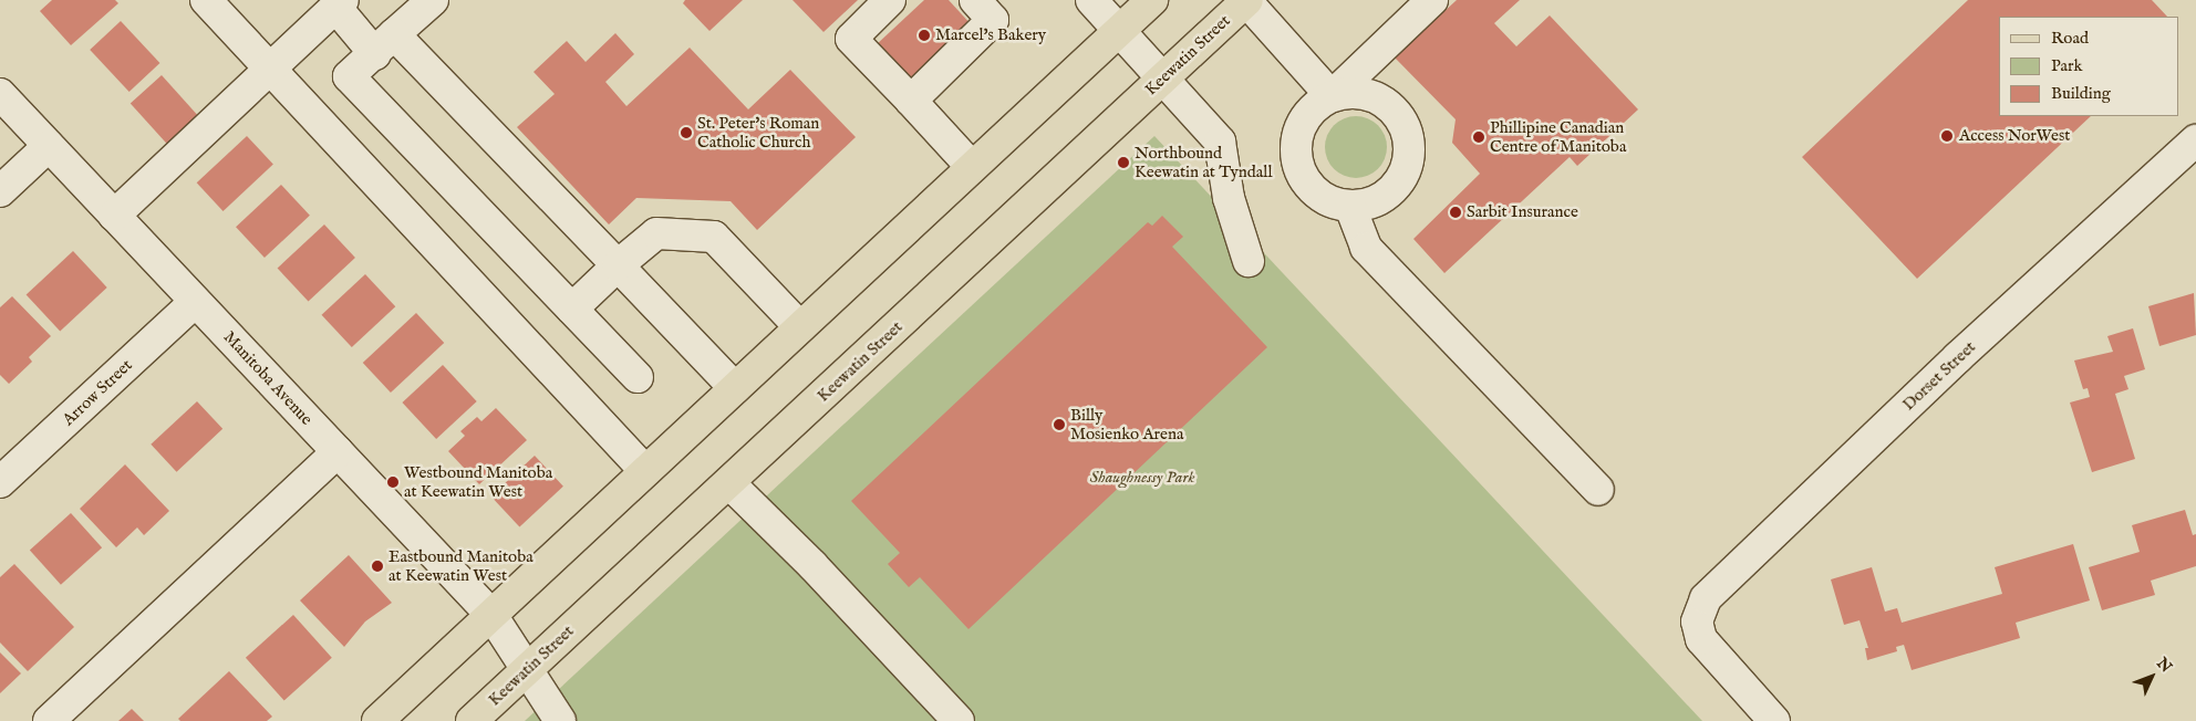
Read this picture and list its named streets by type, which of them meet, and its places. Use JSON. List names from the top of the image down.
{
  "streets": {
    "main road": ["Keewatin Street"],
    "street": ["Dorset Street", "Manitoba Avenue", "Arrow Street"]
  },
  "crossings": [
    ["Keewatin Street", "Manitoba Avenue"],
    ["Manitoba Avenue", "Arrow Street"]
  ],
  "parks": ["Shaughnessy Park"],
  "places": [
    "Marcel's Bakery",
    "St. Peter's Roman Catholic Church",
    "Access NorWest",
    "Phillipine Canadian Centre of Manitoba",
    "Northbound Keewatin at Tyndall",
    "Sarbit Insurance",
    "Billy Mosienko Arena",
    "Westbound Manitoba at Keewatin West",
    "Eastbound Manitoba at Keewatin West"
  ],
  "legend": ["Road", "Park", "Building"],
  "north": "top right"
}
